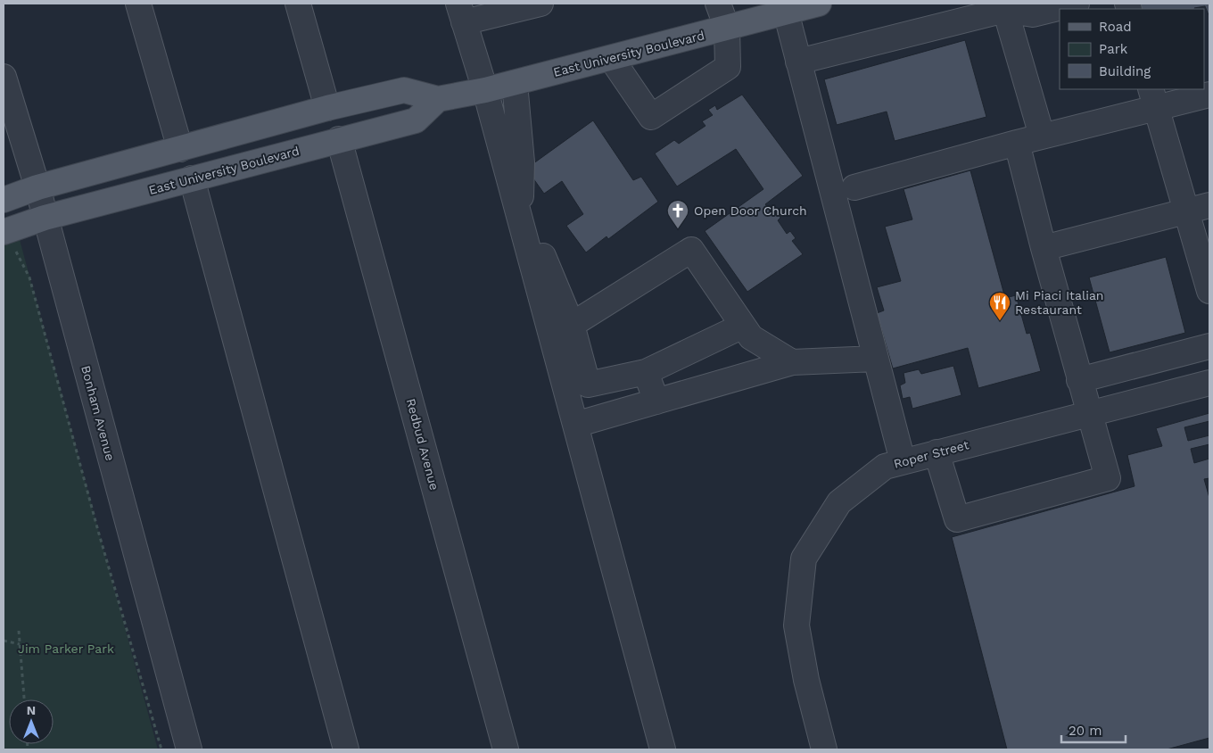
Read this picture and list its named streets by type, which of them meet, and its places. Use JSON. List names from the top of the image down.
{
  "streets": {
    "main road": ["East University Boulevard"],
    "street": ["Bonham Avenue", "Redbud Avenue", "Roper Street"]
  },
  "crossings": [
    ["East University Boulevard", "Bonham Avenue"],
    ["East University Boulevard", "Redbud Avenue"]
  ],
  "parks": ["Jim Parker Park"],
  "places": {
    "church": ["Open Door Church"],
    "restaurant": ["Mi Piaci Italian Restaurant"]
  },
  "legend": ["Road", "Park", "Building"],
  "scale_bar": "20 m",
  "north": "top"
}
